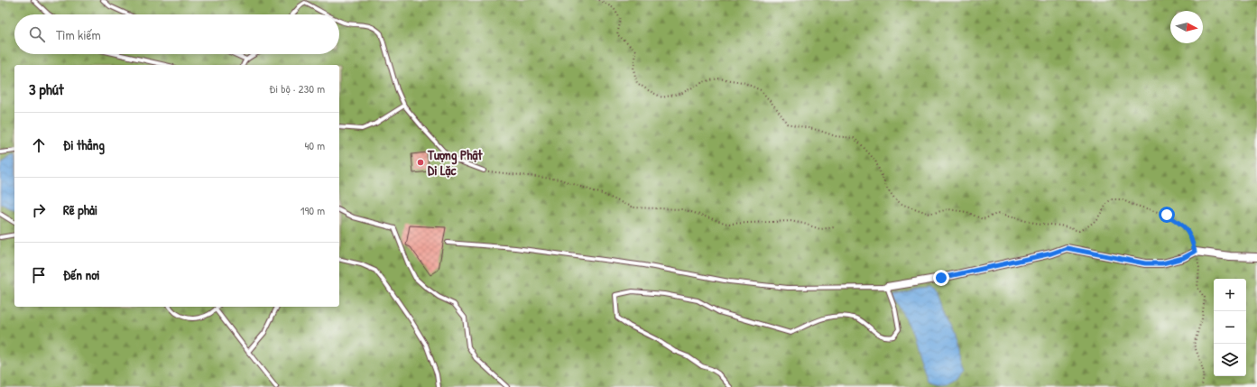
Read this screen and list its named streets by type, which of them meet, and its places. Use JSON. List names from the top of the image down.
{
  "places": ["Tượng Phật Di Lặc"],
  "north": "right",
  "page": {
    "search": "Tìm kiếm",
    "heading": ["3 phút", "Đi bộ · 230 m"],
    "list": [
      ["Đi thẳng", "40 m"],
      ["Rẽ phải", "190 m"],
      "Đến nơi"
    ],
    "map_buttons": ["+", "−"]
  }
}
